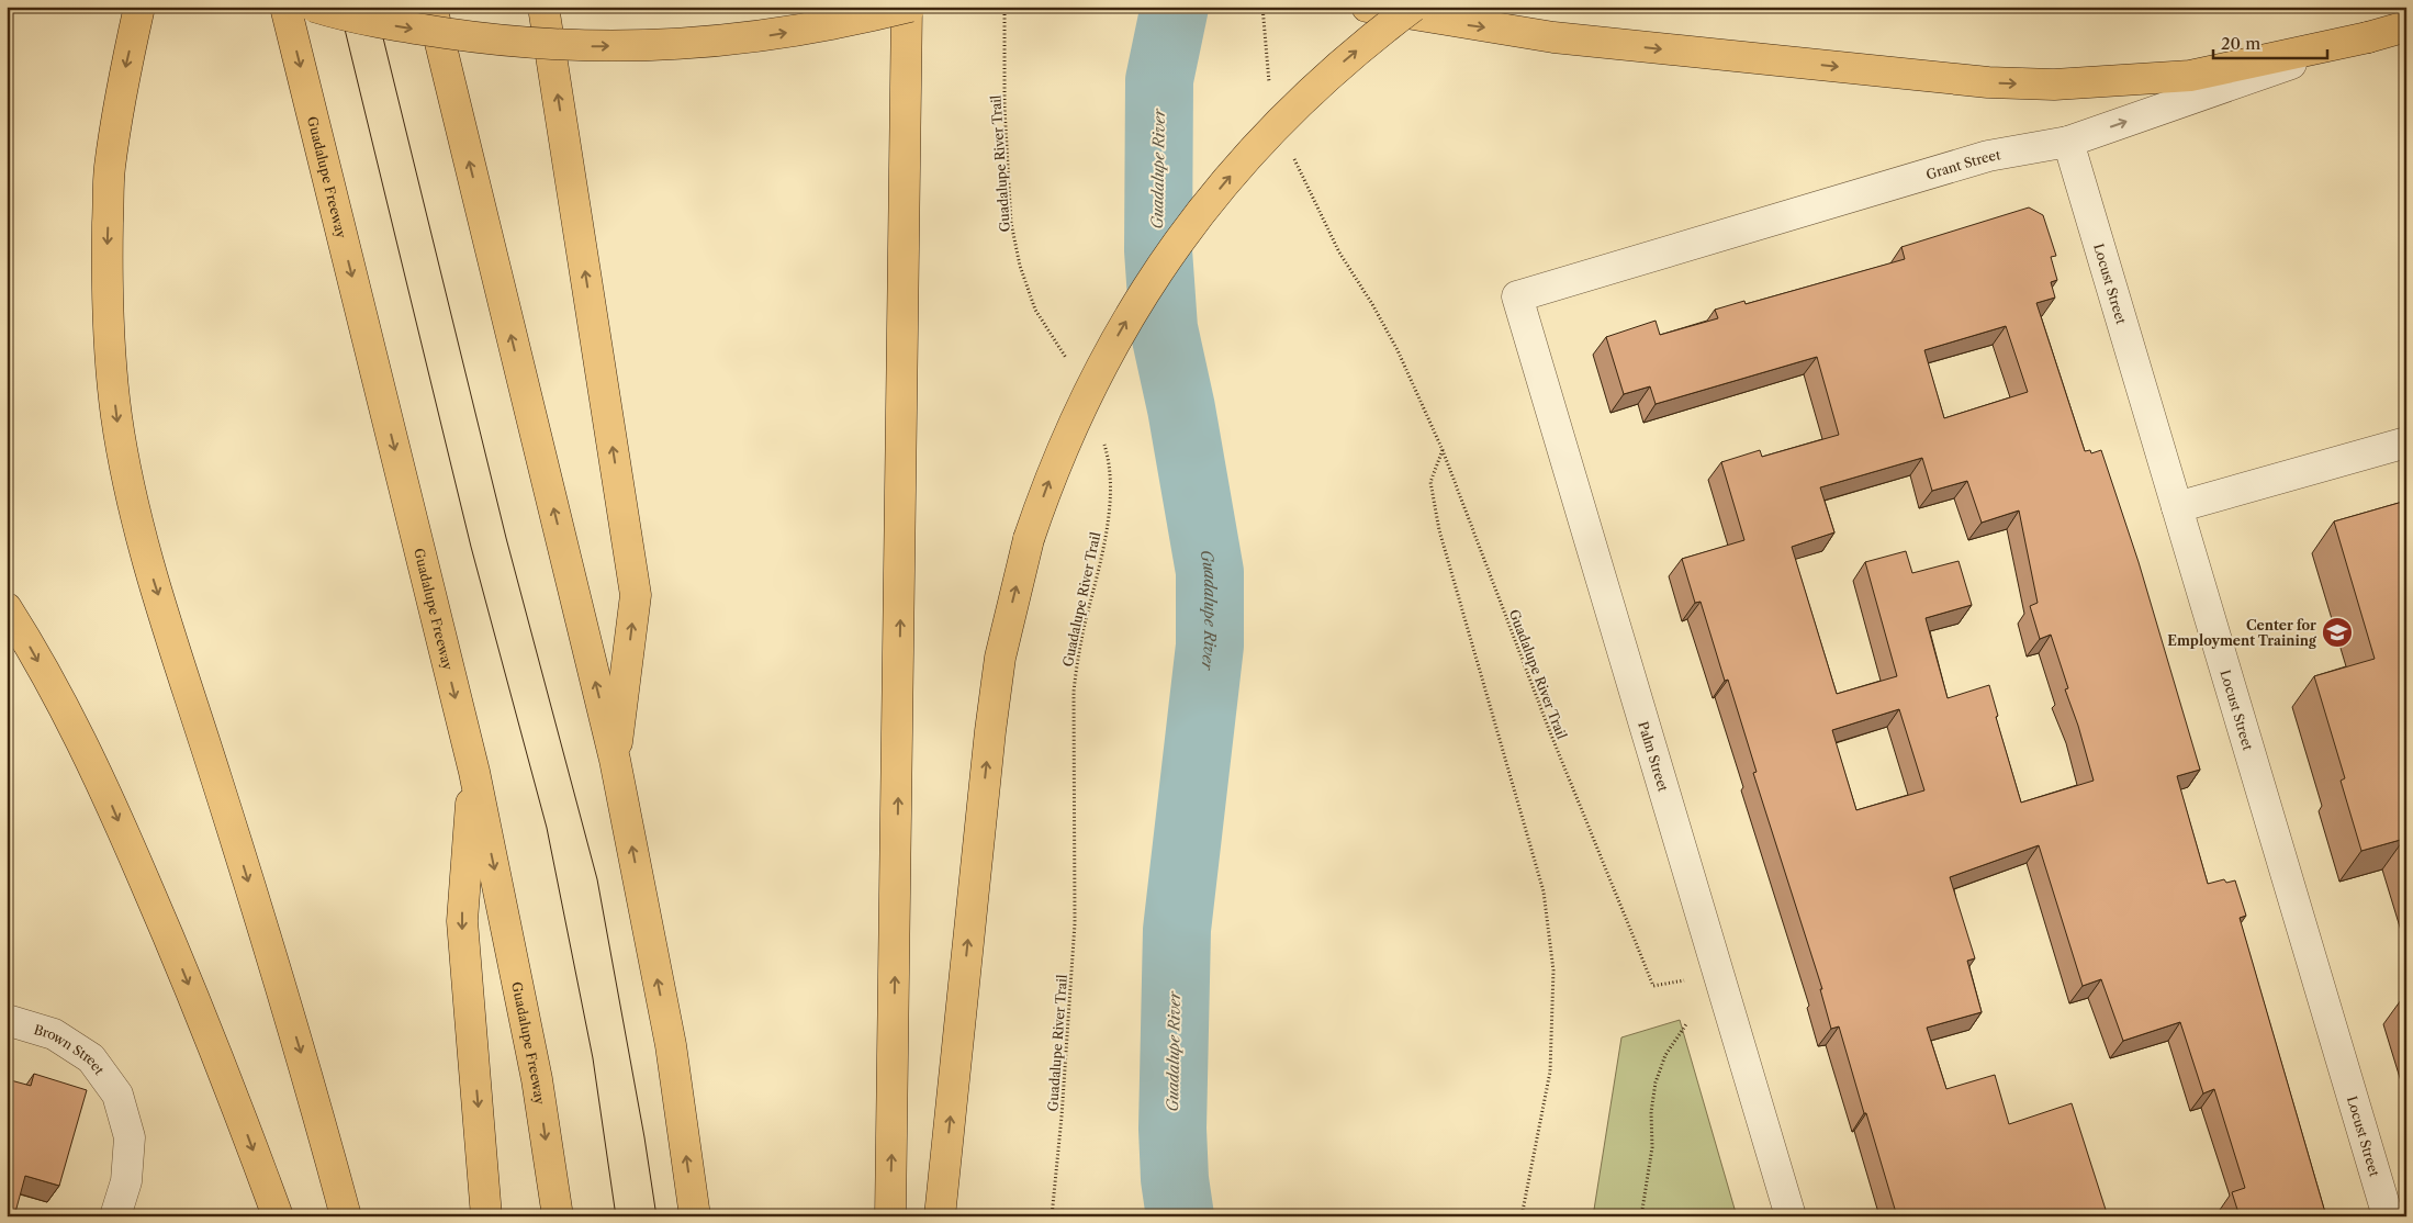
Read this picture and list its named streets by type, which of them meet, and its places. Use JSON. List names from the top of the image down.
{
  "streets": {
    "main road": ["Grant Street", "Guadalupe Freeway"],
    "street": ["Locust Street", "Palm Street", "Brown Street"],
    "path": ["Guadalupe River Trail"]
  },
  "crossings": [
    ["Guadalupe River Trail", "Palm Street"],
    ["Grant Street", "Locust Street"],
    ["Grant Street", "Palm Street"]
  ],
  "water": ["Guadalupe River"],
  "places": {
    "school or university": ["Center for Employment Training"]
  },
  "scale_bar": "20 m"
}
